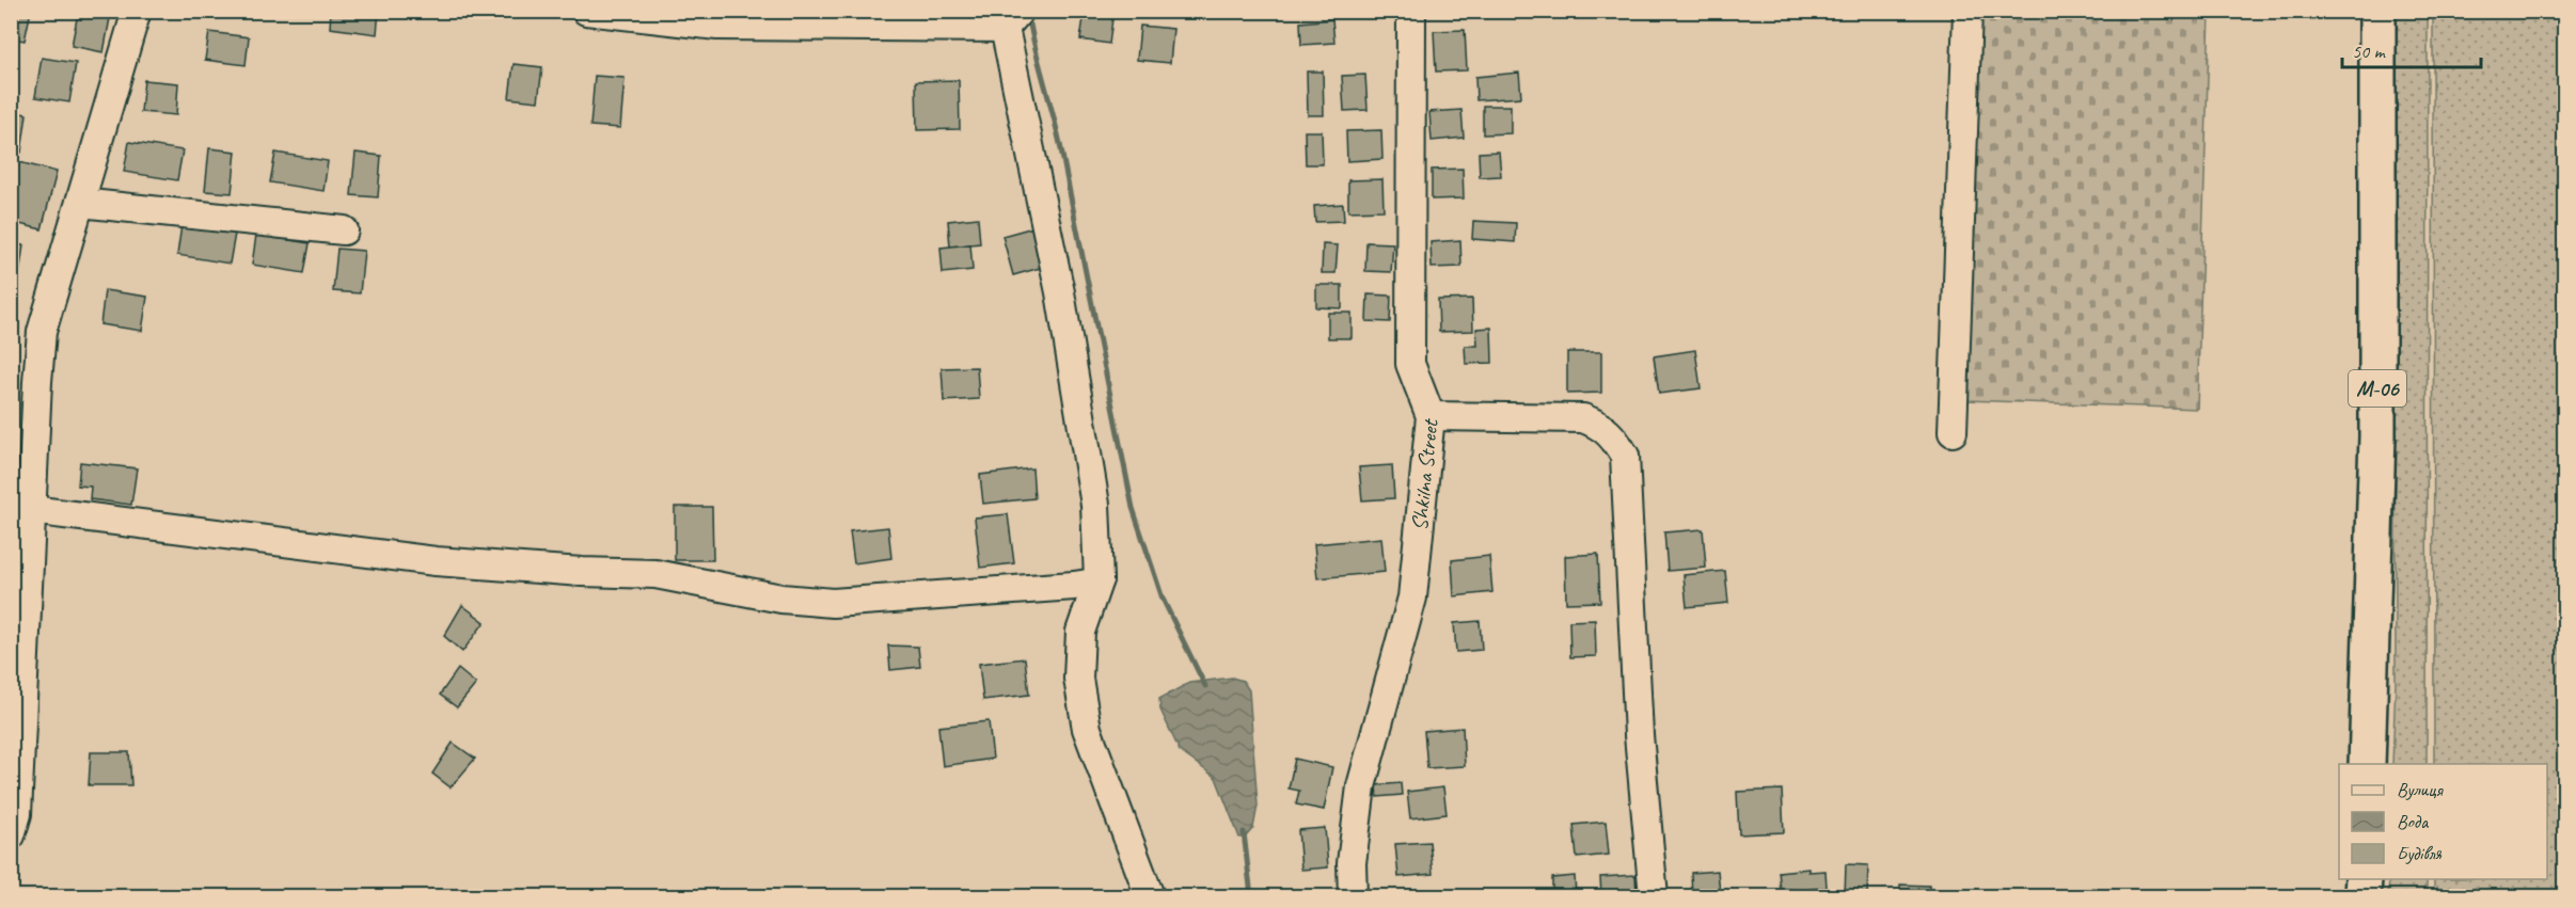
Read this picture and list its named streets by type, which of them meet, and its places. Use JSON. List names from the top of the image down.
{
  "streets": {
    "highway": ["М-06"],
    "street": ["Shkilna Street"]
  },
  "legend": ["Вулиця", "Вода", "Будівля"],
  "scale_bar": "50 m"
}
